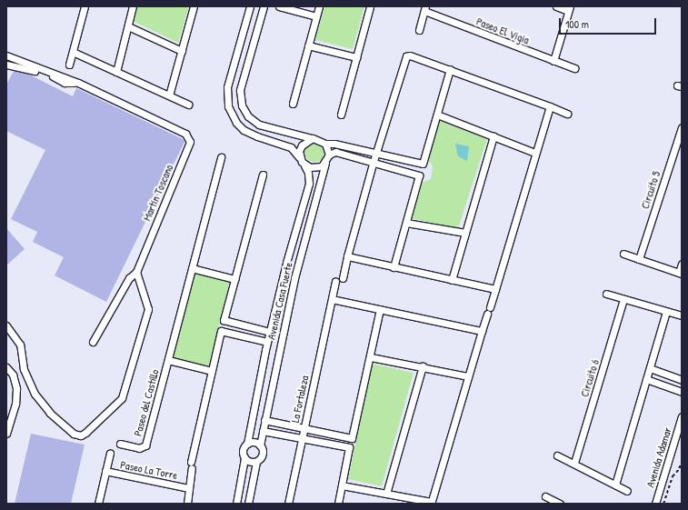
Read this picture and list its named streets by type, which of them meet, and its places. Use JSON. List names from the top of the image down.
{
  "streets": {
    "street": [
      "Paseo El Vigía",
      "Circuito 5",
      "Martín Toscano",
      "Avenida Casa Fuerte",
      "Circuito 6",
      "La Fortaleza",
      "Paseo del Castillo",
      "Avenida Adamar",
      "Paseo La Torre"
    ]
  },
  "crossings": [
    ["Paseo del Castillo", "Paseo La Torre"]
  ],
  "scale_bar": "100 m"
}
